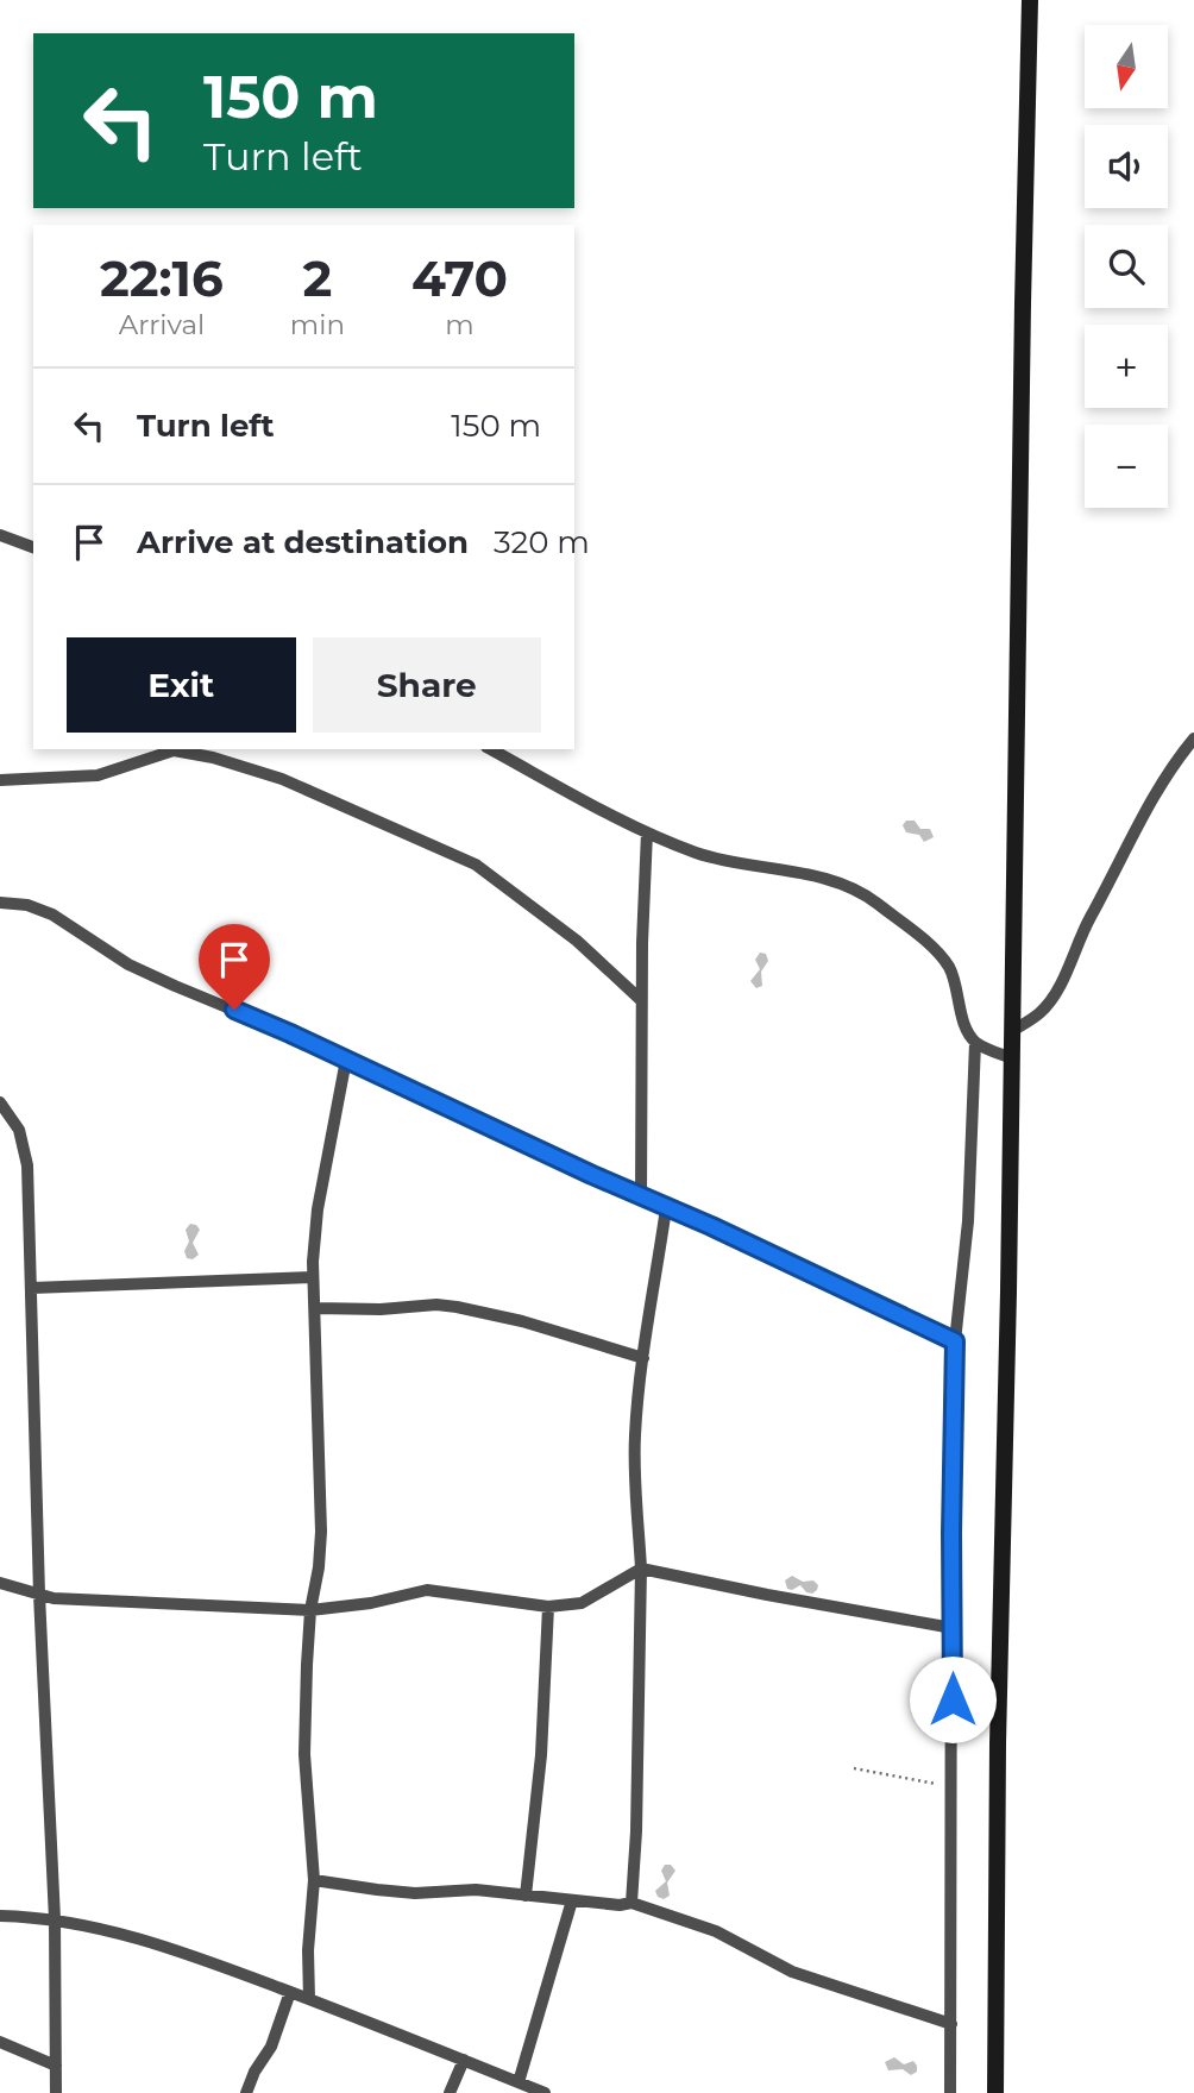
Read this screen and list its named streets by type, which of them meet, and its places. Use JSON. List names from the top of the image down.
{
  "north": "bottom",
  "page": {
    "map_buttons": ["+", "−"],
    "turn": ["150 m", "Turn left"],
    "eta": [
      "22:16",
      "Arrival",
      "2",
      "min",
      "470",
      "m"
    ],
    "list": [
      {
        "name": "Turn left",
        "value": "150 m"
      },
      {
        "name": "Arrive at destination",
        "value": "320 m"
      }
    ],
    "buttons": ["Exit", "Share"]
  }
}
